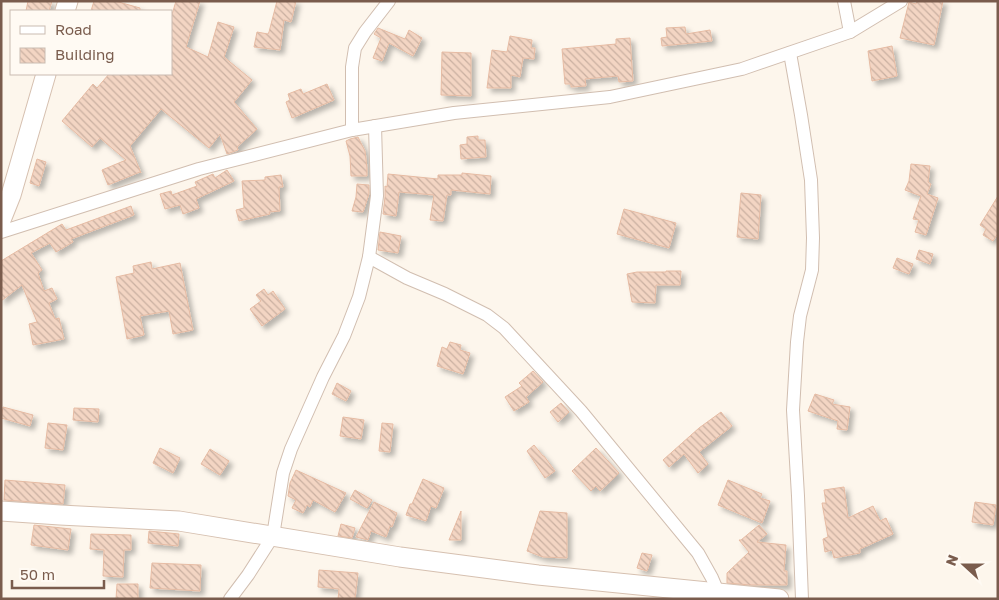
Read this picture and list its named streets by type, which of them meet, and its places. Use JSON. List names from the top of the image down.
{
  "legend": ["Road", "Building"],
  "scale_bar": "50 m",
  "north": "left"
}
